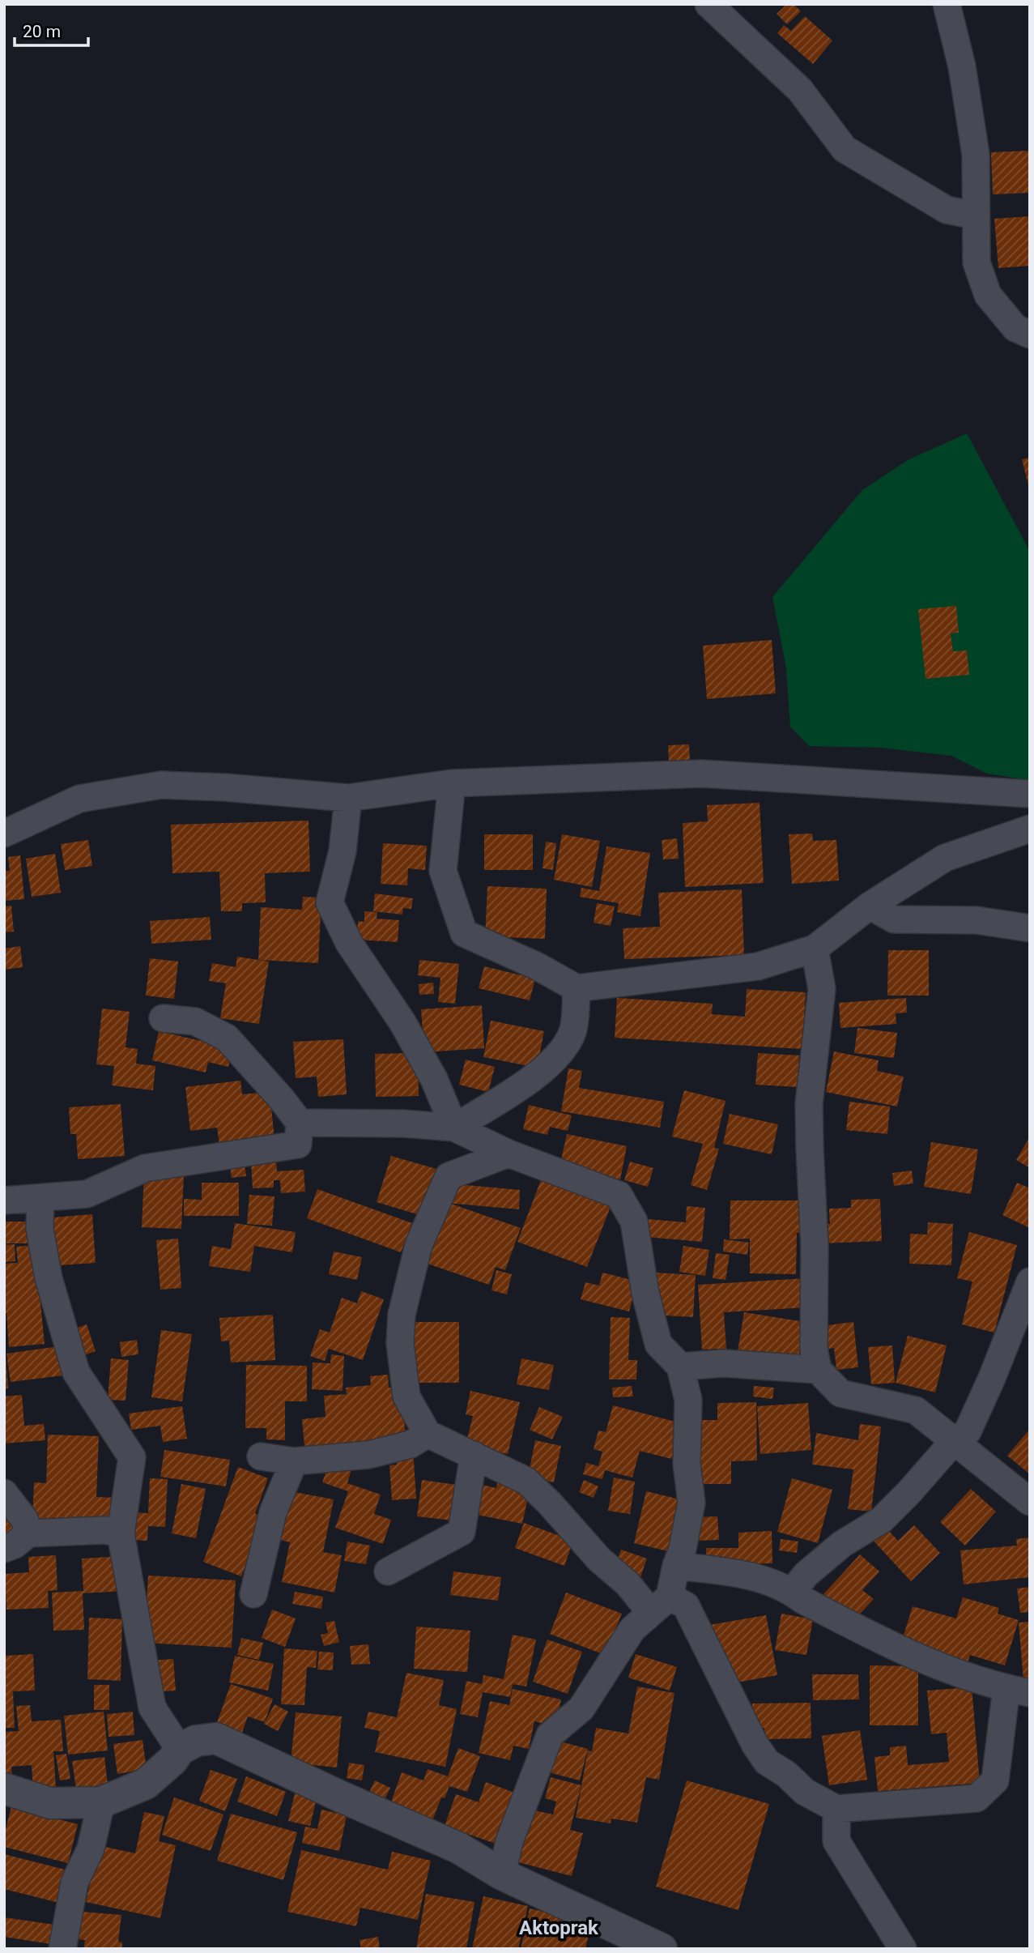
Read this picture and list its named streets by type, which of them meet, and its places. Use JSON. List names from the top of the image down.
{
  "districts": ["Aktoprak"],
  "scale_bar": "20 m"
}
